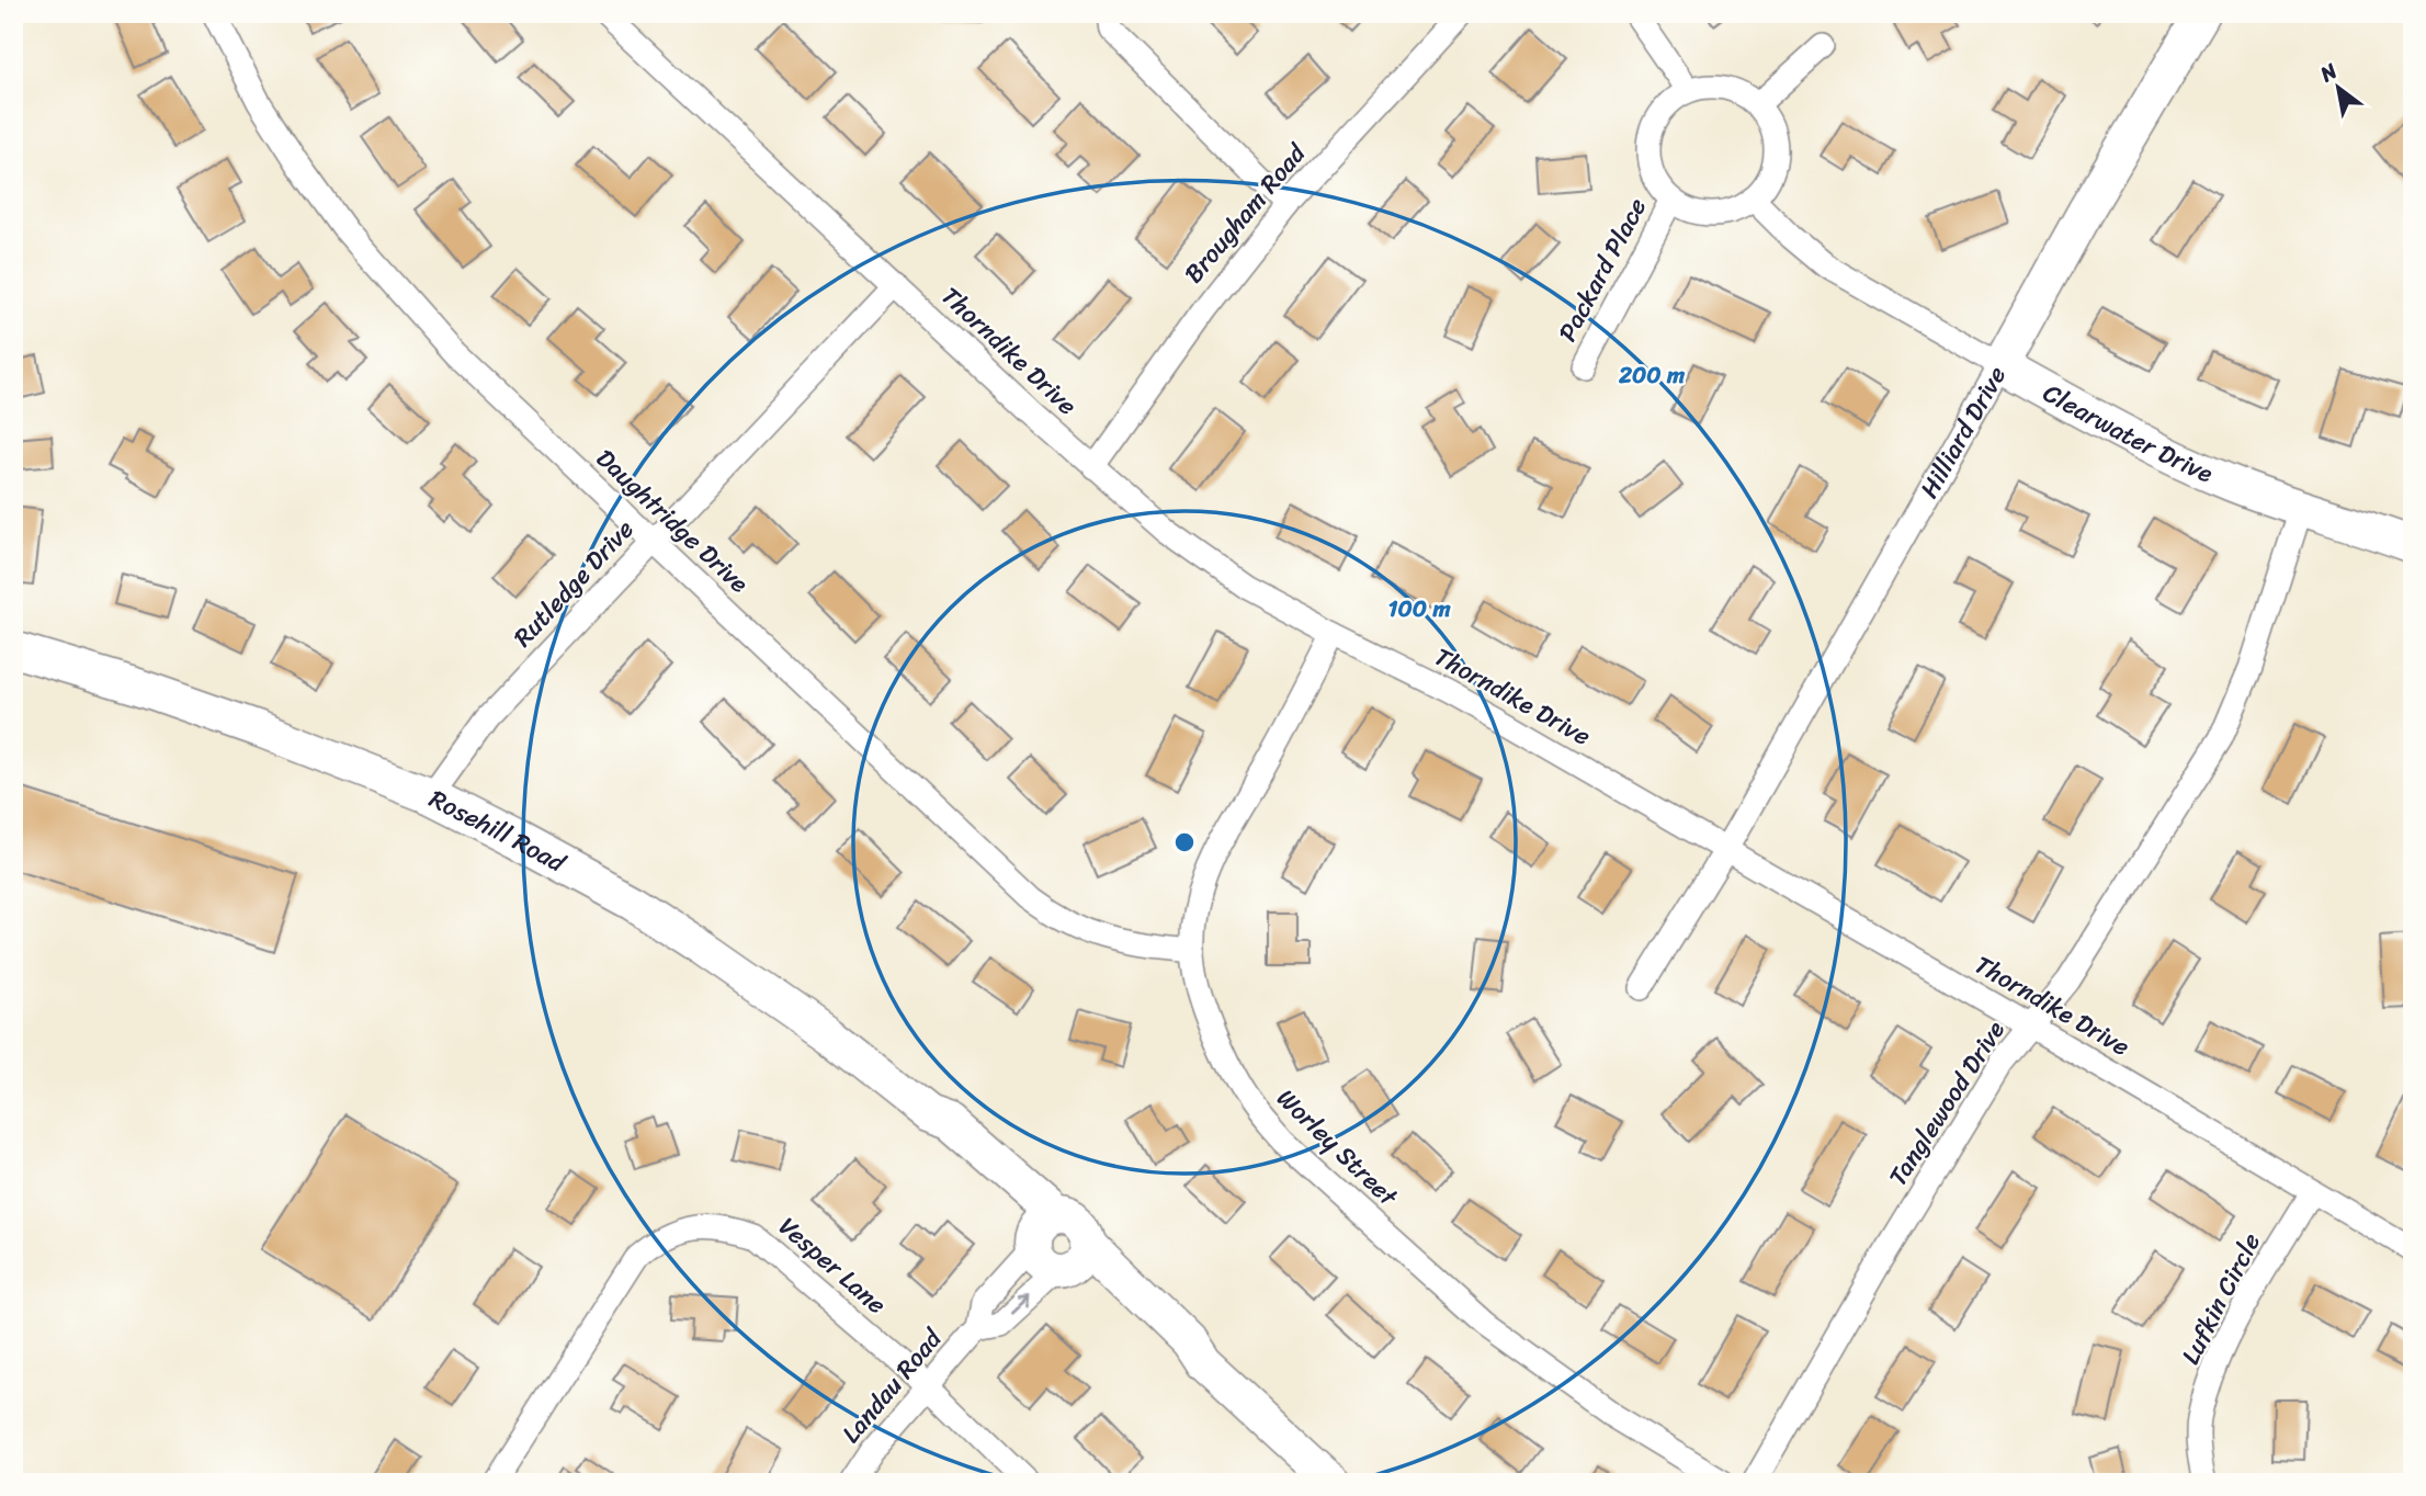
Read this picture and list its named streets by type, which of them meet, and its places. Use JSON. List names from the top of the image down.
{
  "streets": {
    "main road": ["Hilliard Drive", "Clearwater Drive", "Rosehill Road"],
    "street": [
      "Brougham Road",
      "Packard Place",
      "Thorndike Drive",
      "Daughtridge Drive",
      "Rutledge Drive",
      "Tanglewood Drive",
      "Worley Street",
      "Vesper Lane",
      "Lufkin Circle",
      "Landau Road"
    ]
  },
  "crossings": [
    ["Brougham Road", "Thorndike Drive"],
    ["Packard Place", "Clearwater Drive"],
    ["Thorndike Drive", "Hilliard Drive"],
    ["Thorndike Drive", "Rutledge Drive"],
    ["Thorndike Drive", "Tanglewood Drive"],
    ["Thorndike Drive", "Worley Street"],
    ["Thorndike Drive", "Lufkin Circle"],
    ["Hilliard Drive", "Clearwater Drive"],
    ["Clearwater Drive", "Tanglewood Drive"],
    ["Daughtridge Drive", "Rutledge Drive"],
    ["Daughtridge Drive", "Worley Street"],
    ["Rutledge Drive", "Rosehill Road"],
    ["Rosehill Road", "Landau Road"],
    ["Vesper Lane", "Landau Road"]
  ],
  "north": "top left",
  "rings": ["200 m", "100 m"]
}
